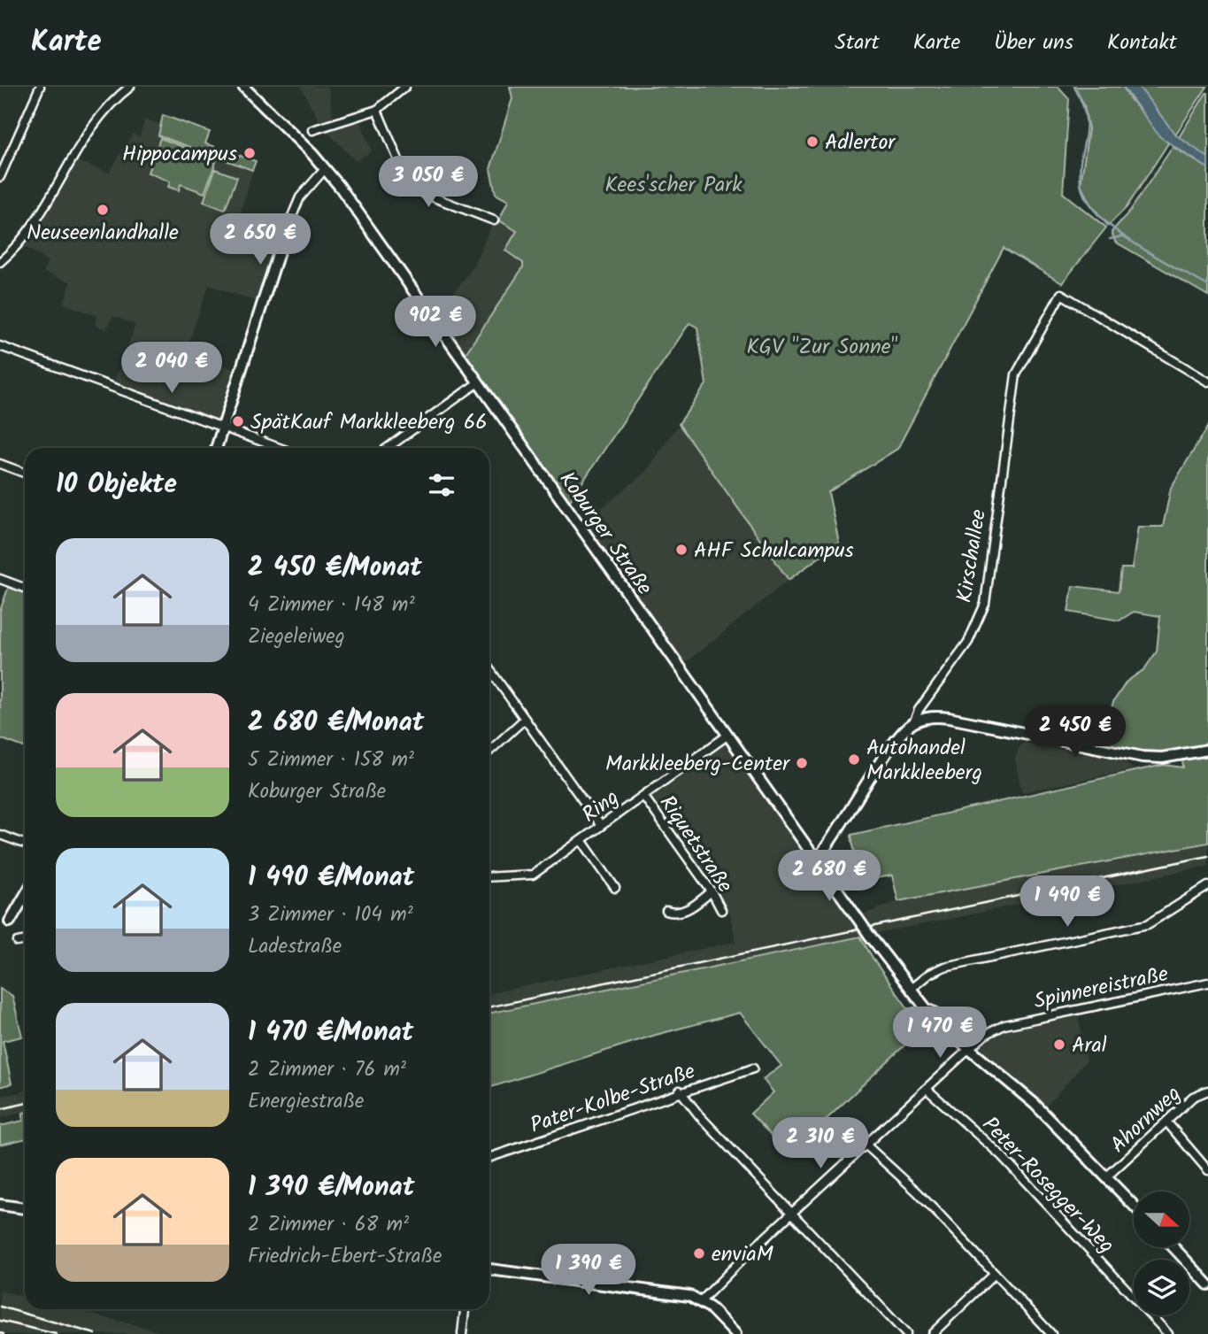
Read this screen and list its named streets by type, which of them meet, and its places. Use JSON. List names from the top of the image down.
{
  "streets": {
    "main road": ["Koburger Straße", "Kirschallee"],
    "street": [
      "Ring",
      "Riquetstraße",
      "Spinnereistraße",
      "Pater-Kolbe-Straße",
      "Ahornweg",
      "Peter-Rosegger-Weg"
    ]
  },
  "crossings": [
    ["Koburger Straße", "Kirschallee"],
    ["Koburger Straße", "Ring"],
    ["Koburger Straße", "Spinnereistraße"],
    ["Koburger Straße", "Ahornweg"],
    ["Ring", "Riquetstraße"],
    ["Spinnereistraße", "Peter-Rosegger-Weg"]
  ],
  "parks": ["Kees'scher Park", "KGV \"Zur Sonne\""],
  "places": [
    "Adlertor",
    "Hippocampus",
    "Neuseenlandhalle",
    "SpätKauf Markkleeberg 66",
    "AHF Schulcampus",
    "Autohandel Markkleeberg",
    "Markkleeberg-Center",
    "Aral",
    "enviaM"
  ],
  "north": "right",
  "page": {
    "header": "Karte",
    "nav": [
      "Start",
      "Karte",
      "Über uns",
      "Kontakt"
    ],
    "price": [
      "3 050 €",
      "2 650 €",
      "902 €",
      "2 040 €",
      "2 450 €",
      "2 680 €",
      "1 490 €",
      "1 470 €",
      "2 310 €",
      "1 390 €"
    ],
    "heading": "10 Objekte",
    "list": [
      {
        "name": "2 450 €/Monat",
        "note": "4 Zimmer · 148 m² · Ziegeleiweg"
      },
      {
        "name": "2 680 €/Monat",
        "note": "5 Zimmer · 158 m² · Koburger Straße"
      },
      {
        "name": "1 490 €/Monat",
        "note": "3 Zimmer · 104 m² · Ladestraße"
      },
      {
        "name": "1 470 €/Monat",
        "note": "2 Zimmer · 76 m² · Energiestraße"
      },
      {
        "name": "1 390 €/Monat",
        "note": "2 Zimmer · 68 m² · Friedrich-Ebert-Straße"
      }
    ]
  }
}
